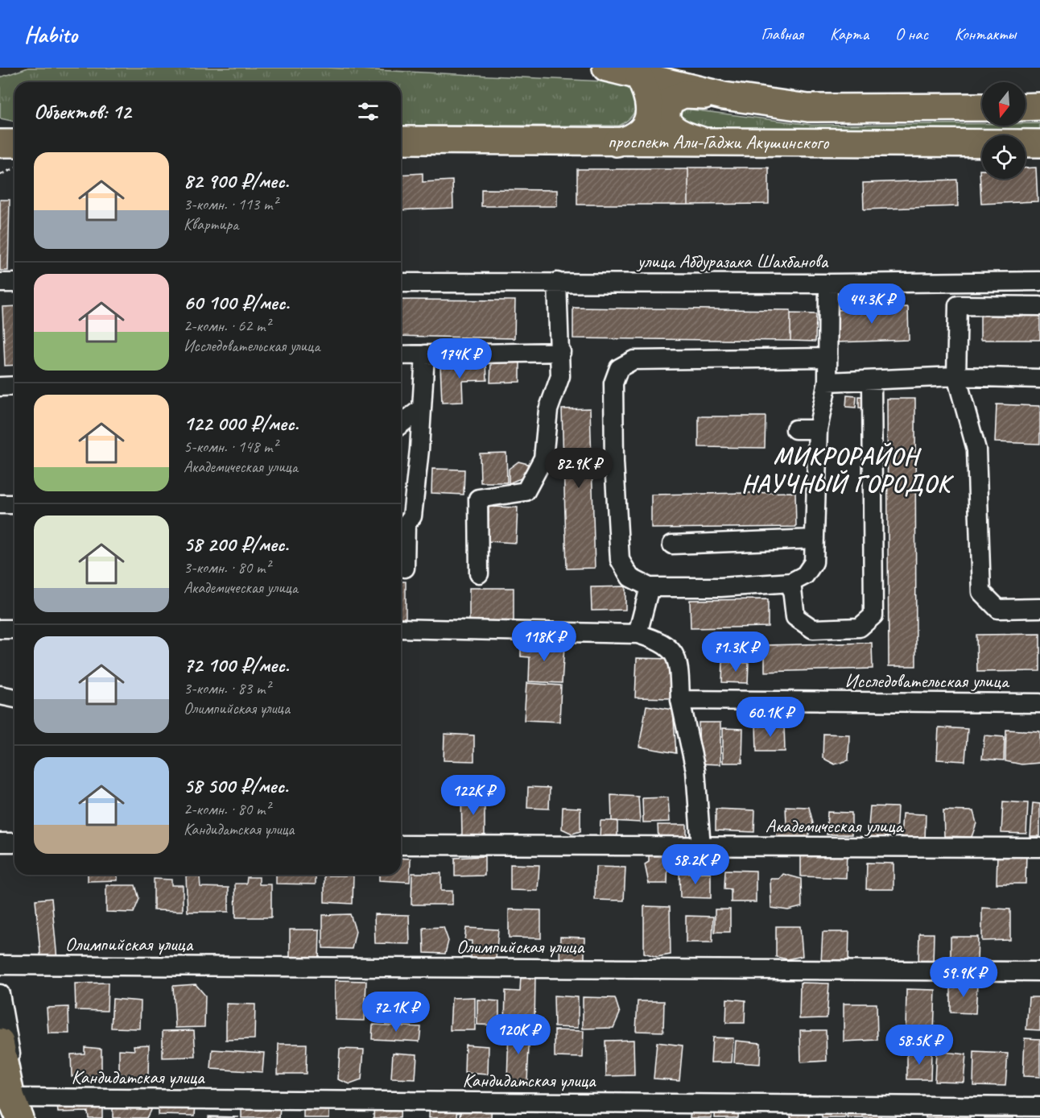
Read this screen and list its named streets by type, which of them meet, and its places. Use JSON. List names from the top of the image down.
{
  "streets": {
    "highway": ["проспект Али-Гаджи Акушинского"],
    "street": [
      "улица Абдуразака Шахбанова",
      "Исследовательская улица",
      "Академическая улица",
      "Олимпийская улица",
      "Кандидатская улица"
    ]
  },
  "districts": ["МИКРОРАЙОН НАУЧНЫЙ ГОРОДОК"],
  "north": "bottom",
  "page": {
    "header": "Habito",
    "nav": [
      "Главная",
      "Карта",
      "О нас",
      "Контакты"
    ],
    "heading": "Объектов: 12",
    "list": [
      {
        "name": "82 900 ₽/мес.",
        "note": "3-комн. · 113 m² · Квартира"
      },
      {
        "name": "60 100 ₽/мес.",
        "note": "2-комн. · 62 m² · Исследовательская улица"
      },
      {
        "name": "122 000 ₽/мес.",
        "note": "5-комн. · 148 m² · Академическая улица"
      },
      {
        "name": "58 200 ₽/мес.",
        "note": "3-комн. · 80 m² · Академическая улица"
      },
      {
        "name": "72 100 ₽/мес.",
        "note": "3-комн. · 83 m² · Олимпийская улица"
      },
      {
        "name": "58 500 ₽/мес.",
        "note": "2-комн. · 80 m² · Кандидатская улица"
      }
    ],
    "price": [
      "44.3K ₽",
      "174K ₽",
      "82.9K ₽",
      "118K ₽",
      "71.3K ₽",
      "60.1K ₽",
      "122K ₽",
      "58.2K ₽",
      "59.9K ₽",
      "72.1K ₽",
      "120K ₽",
      "58.5K ₽"
    ]
  }
}
